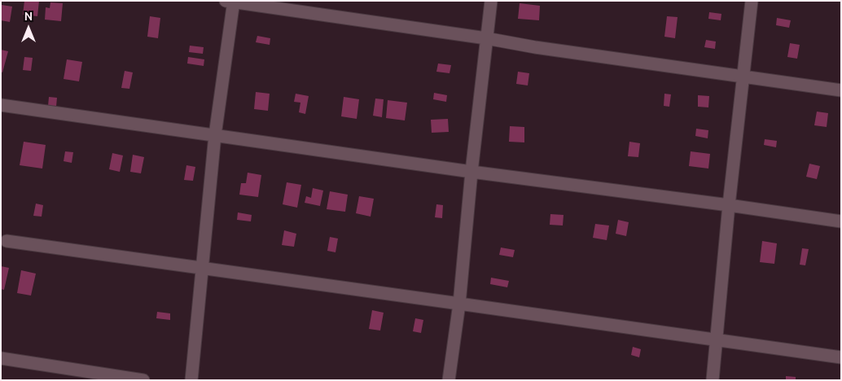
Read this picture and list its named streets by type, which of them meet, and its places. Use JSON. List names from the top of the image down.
{
  "north": "top"
}
